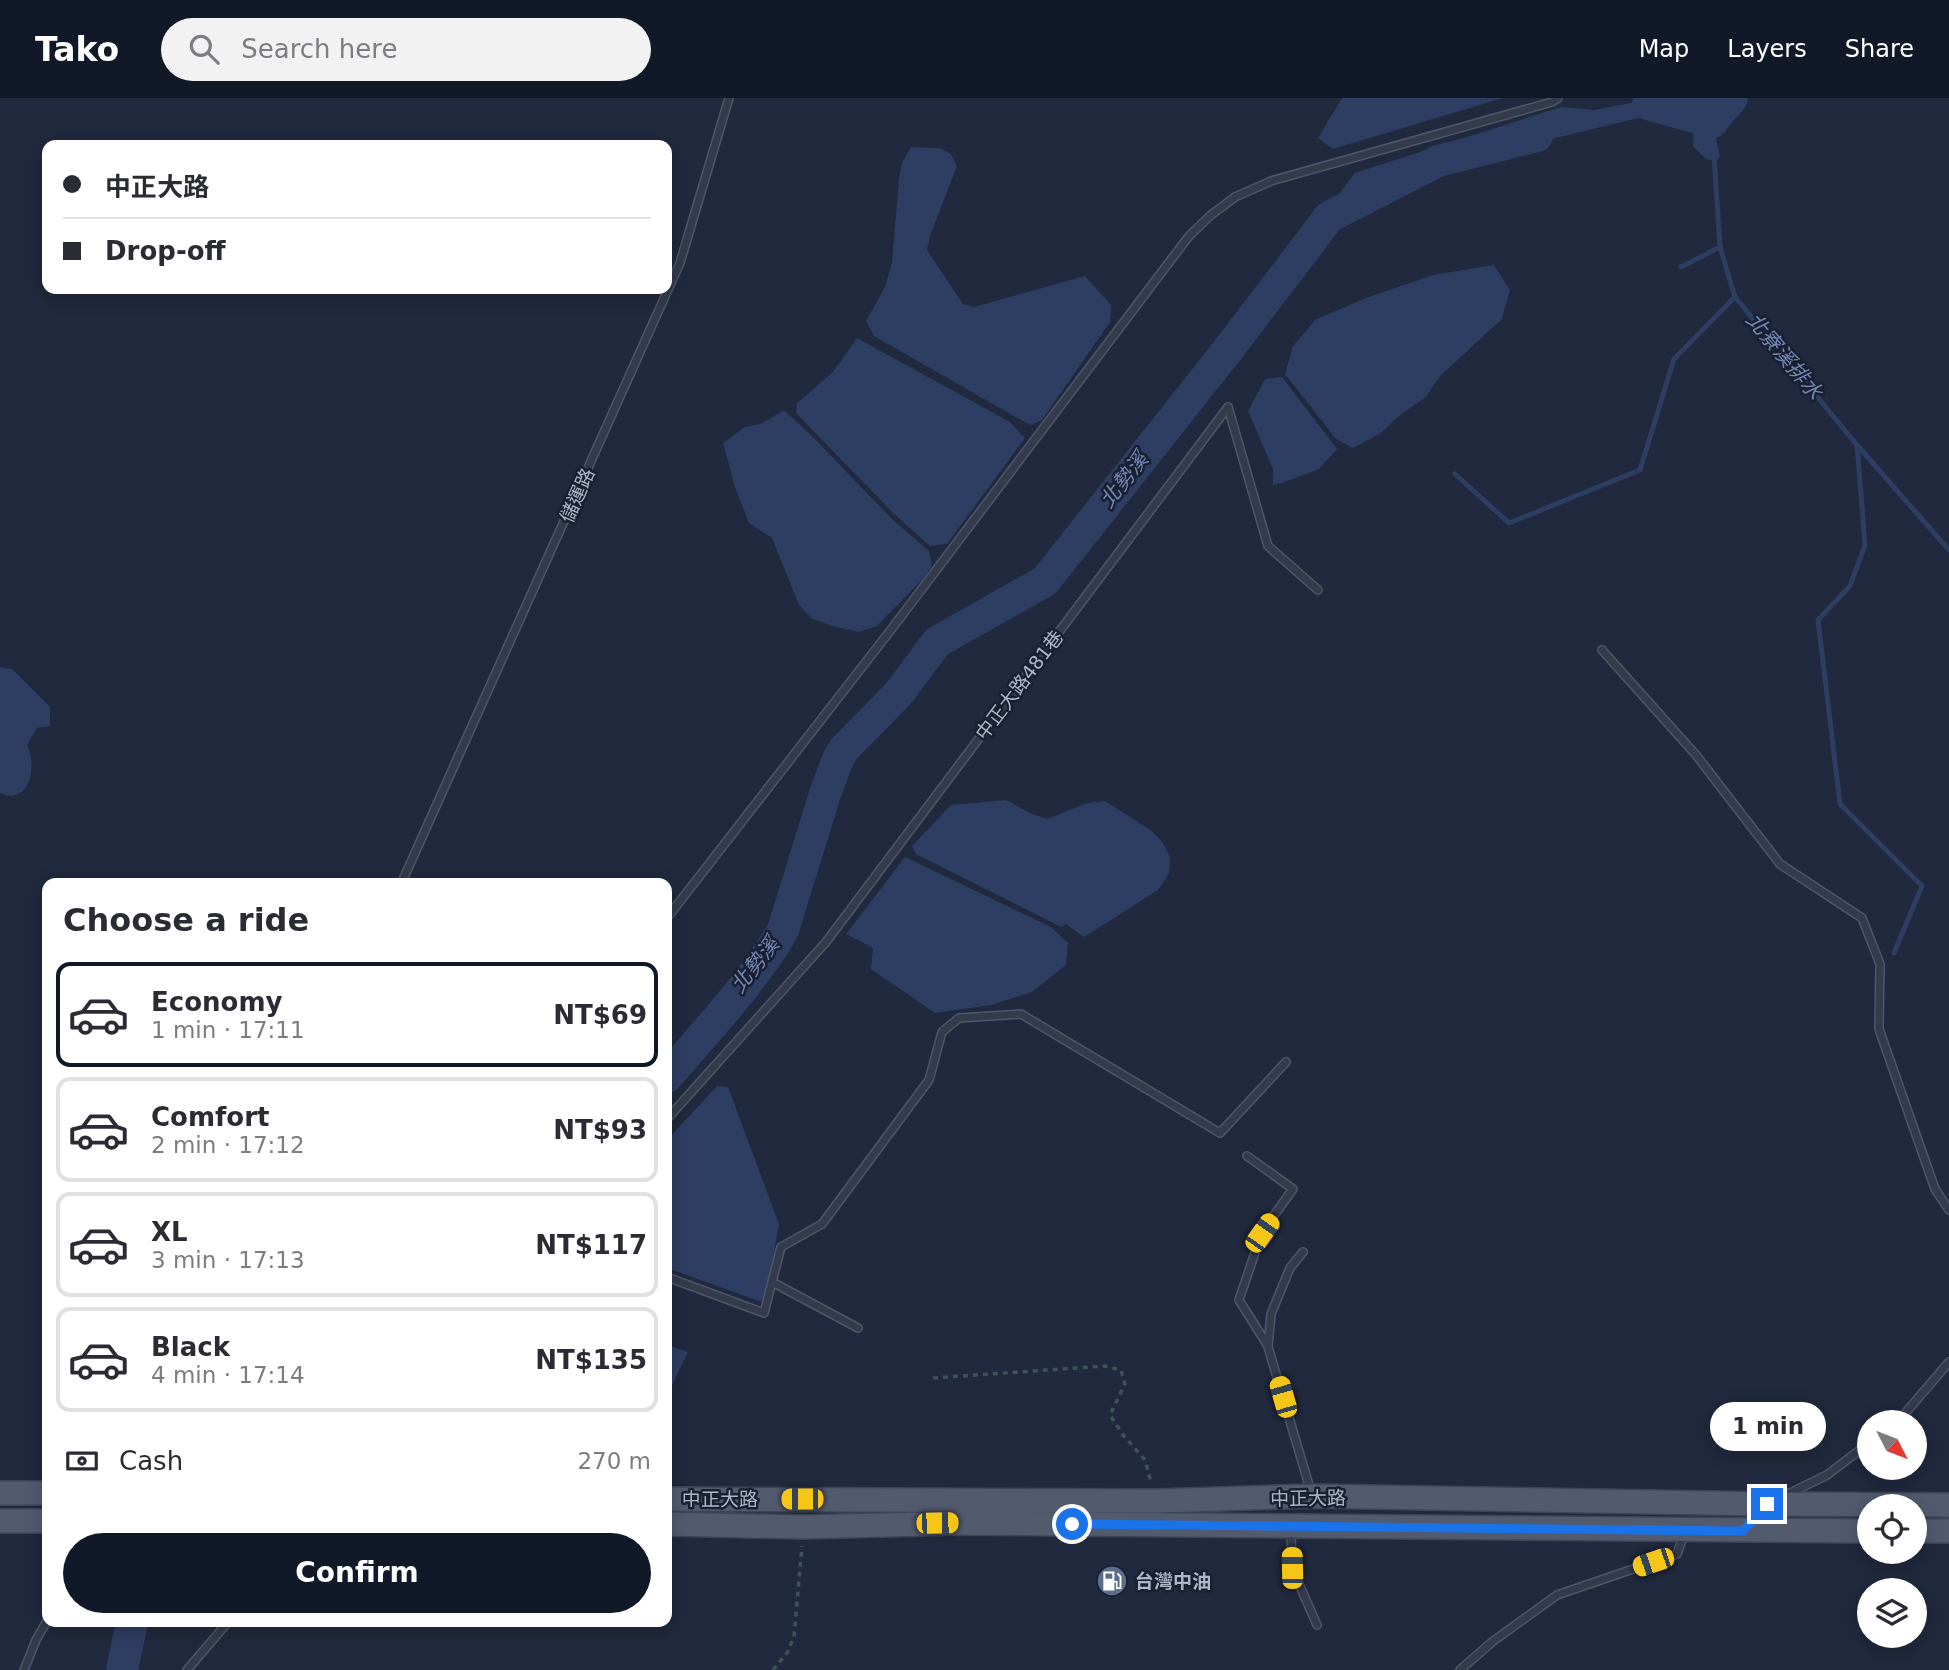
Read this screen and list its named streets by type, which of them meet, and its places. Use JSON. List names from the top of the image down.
{
  "streets": {
    "main road": ["中正大路"],
    "lane": ["儲運路", "中正大路481巷"]
  },
  "water": ["北寮溪排水", "北勢溪"],
  "places": {
    "fuel station": ["台灣中油"]
  },
  "north": "bottom right",
  "page": {
    "header": "Tako",
    "search": "Search here",
    "nav": ["Map", "Layers", "Share"],
    "banner": ["中正大路", "Drop-off"],
    "heading": "Choose a ride",
    "list": [
      {
        "name": "Economy",
        "note": "1 min · 17:11",
        "value": "NT$69"
      },
      {
        "name": "Comfort",
        "note": "2 min · 17:12",
        "value": "NT$93"
      },
      {
        "name": "XL",
        "note": "3 min · 17:13",
        "value": "NT$117"
      },
      {
        "name": "Black",
        "note": "4 min · 17:14",
        "value": "NT$135"
      }
    ],
    "bubble": "1 min",
    "pay": ["Cash", "270 m"],
    "buttons": "Confirm"
  }
}
